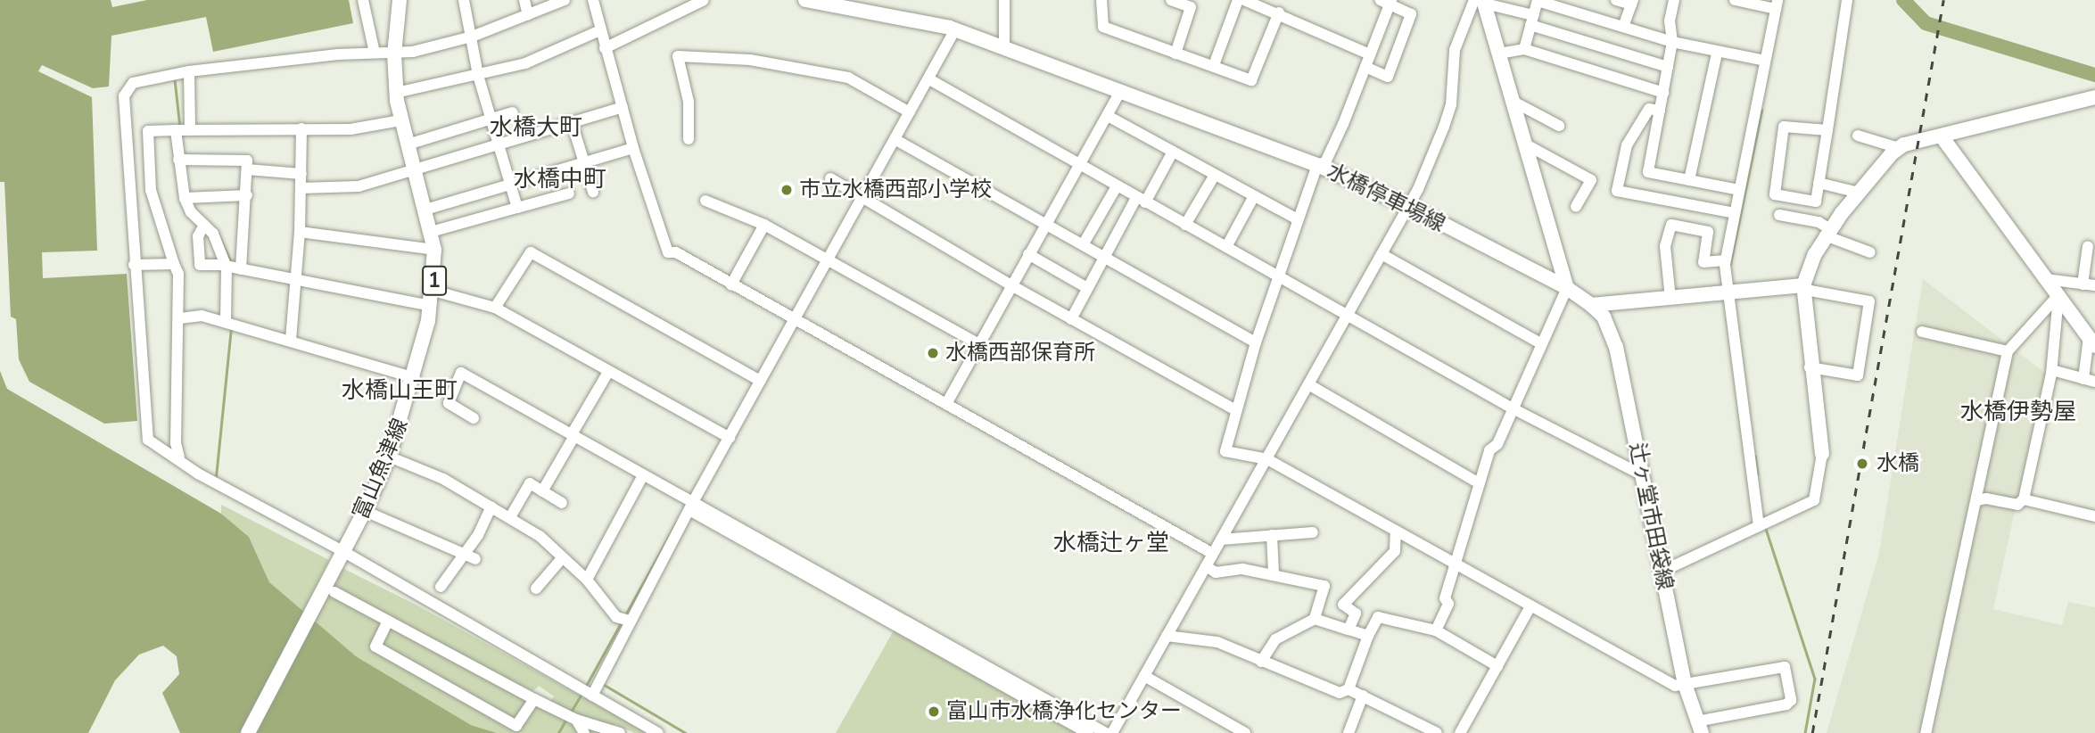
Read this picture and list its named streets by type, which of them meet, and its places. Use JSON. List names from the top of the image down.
{
  "streets": {
    "main road": [
      "水橋停車場線",
      "1",
      "富山魚津線",
      "辻ヶ堂市田袋線"
    ]
  },
  "crossings": [
    ["水橋停車場線", "辻ヶ堂市田袋線"]
  ],
  "districts": [
    "水橋大町",
    "水橋中町",
    "水橋山王町",
    "水橋伊勢屋",
    "水橋辻ヶ堂"
  ],
  "places": [
    "市立水橋西部小学校",
    "水橋西部保育所",
    "水橋",
    "富山市水橋浄化センター"
  ]
}
